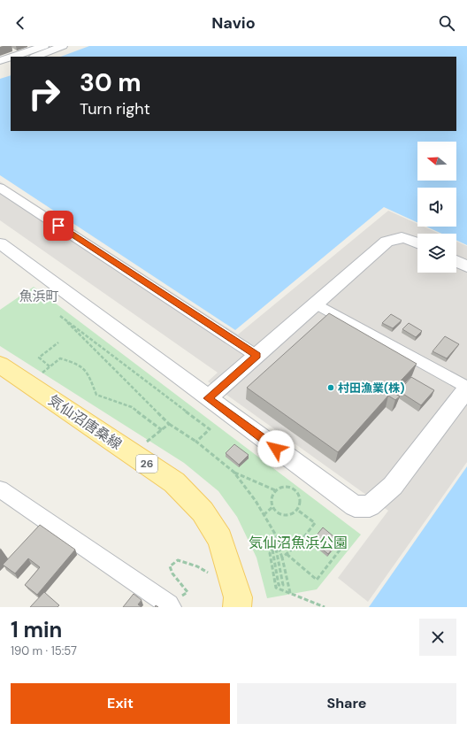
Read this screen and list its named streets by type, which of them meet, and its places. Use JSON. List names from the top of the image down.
{
  "streets": {
    "main road": ["気仙沼唐桑線", "26"]
  },
  "districts": ["魚浜町"],
  "parks": ["気仙沼魚浜公園"],
  "places": ["村田漁業(株)"],
  "north": "left",
  "page": {
    "header": "Navio",
    "turn": ["30 m", "Turn right"],
    "heading": ["1 min", "190 m · 15:57"],
    "buttons": ["Exit", "Share"]
  }
}
